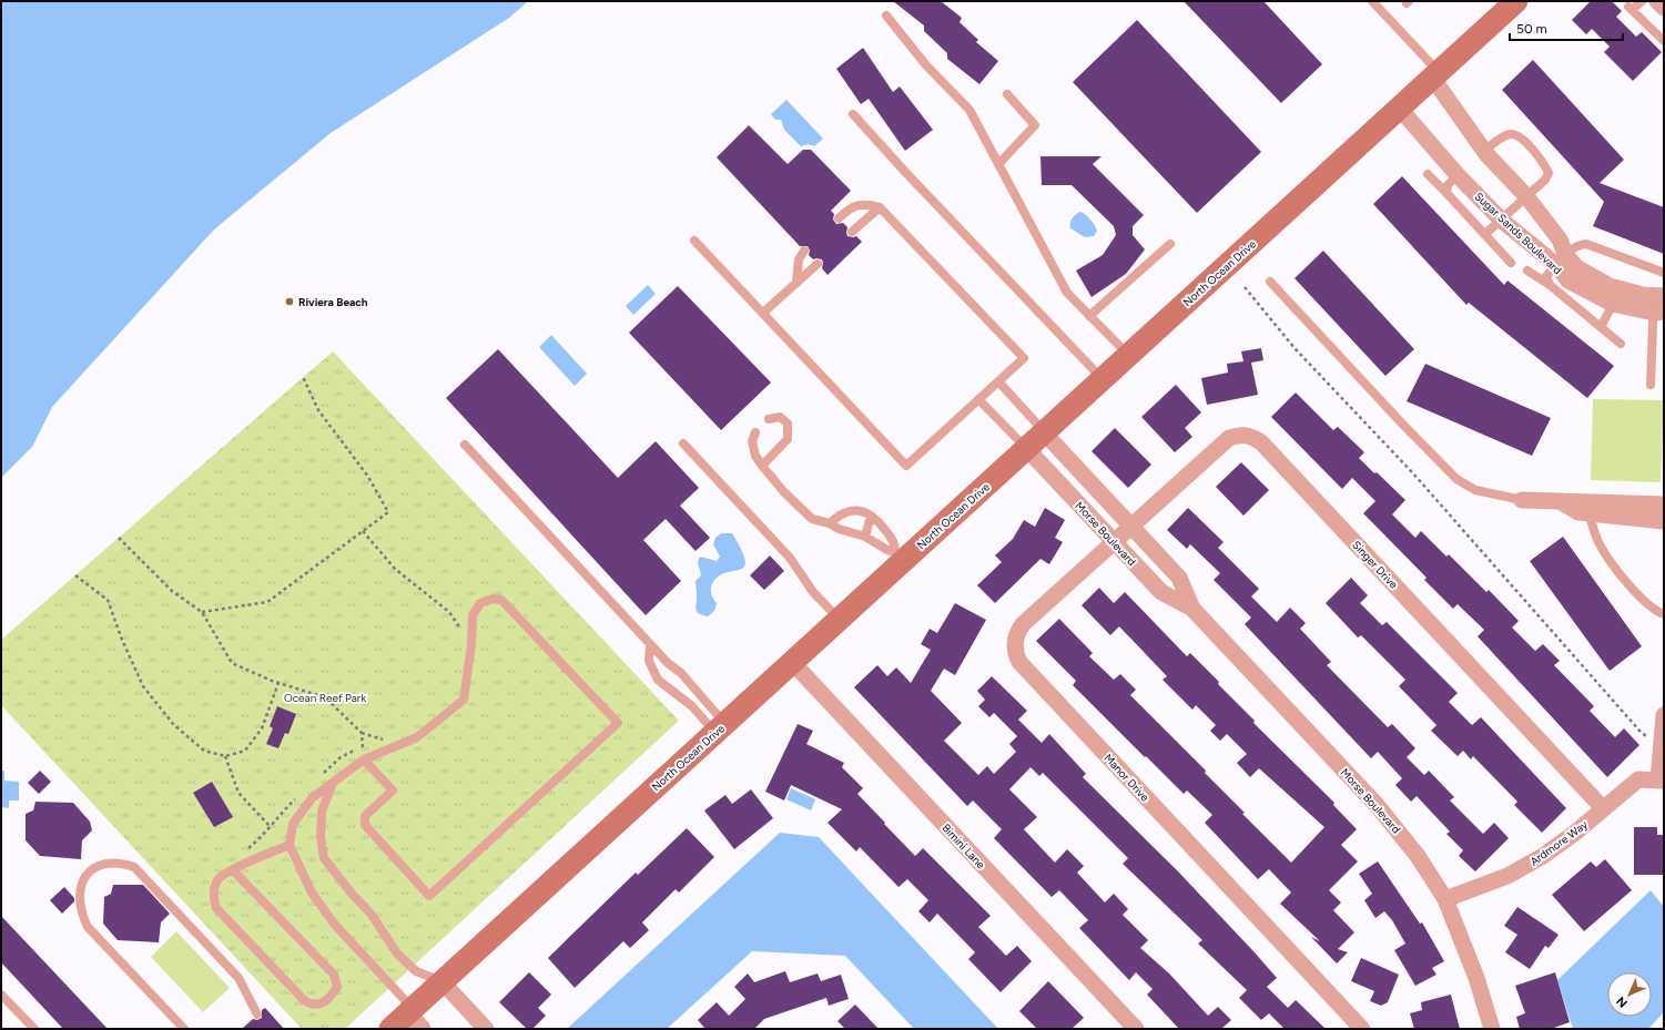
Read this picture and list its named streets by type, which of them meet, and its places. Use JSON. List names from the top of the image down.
{
  "streets": {
    "main road": ["North Ocean Drive"],
    "street": [
      "Sugar Sands Boulevard",
      "Morse Boulevard",
      "Singer Drive",
      "Manor Drive",
      "Ardmore Way",
      "Bimini Lane"
    ]
  },
  "crossings": [
    ["Sugar Sands Boulevard", "North Ocean Drive"],
    ["North Ocean Drive", "Morse Boulevard"],
    ["North Ocean Drive", "Bimini Lane"],
    ["Morse Boulevard", "Singer Drive"],
    ["Morse Boulevard", "Manor Drive"],
    ["Morse Boulevard", "Ardmore Way"],
    ["Singer Drive", "Manor Drive"],
    ["Singer Drive", "Ardmore Way"]
  ],
  "parks": ["Ocean Reef Park"],
  "places": ["Riviera Beach"],
  "scale_bar": "50 m",
  "north": "bottom left"
}
